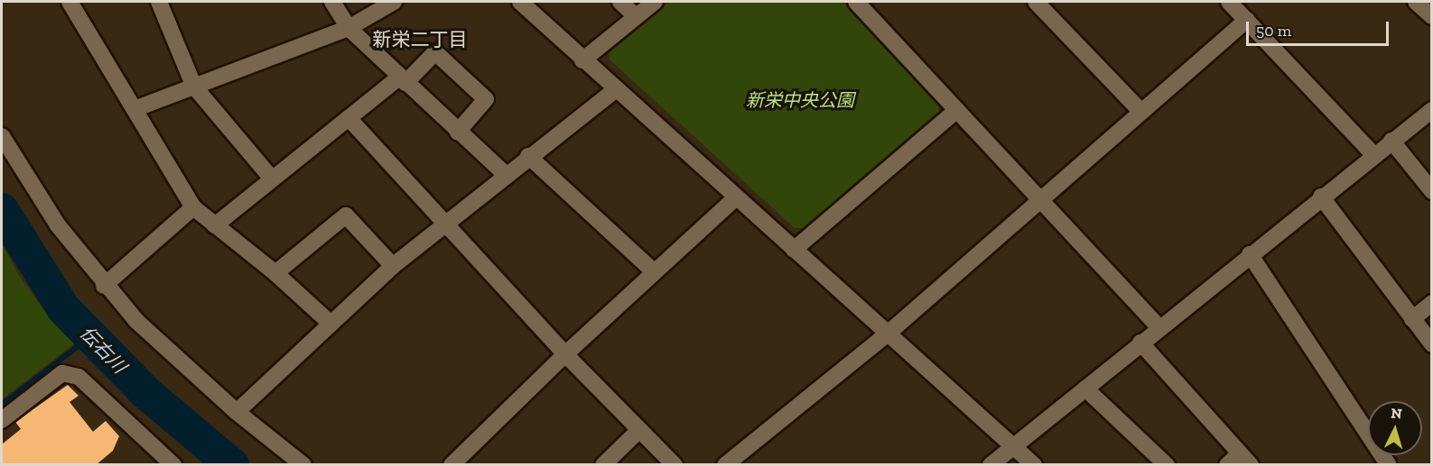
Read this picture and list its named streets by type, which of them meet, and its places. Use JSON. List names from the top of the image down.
{
  "districts": ["新栄二丁目"],
  "water": ["伝右川"],
  "parks": ["新栄中央公園"],
  "scale_bar": "50 m",
  "north": "top"
}
